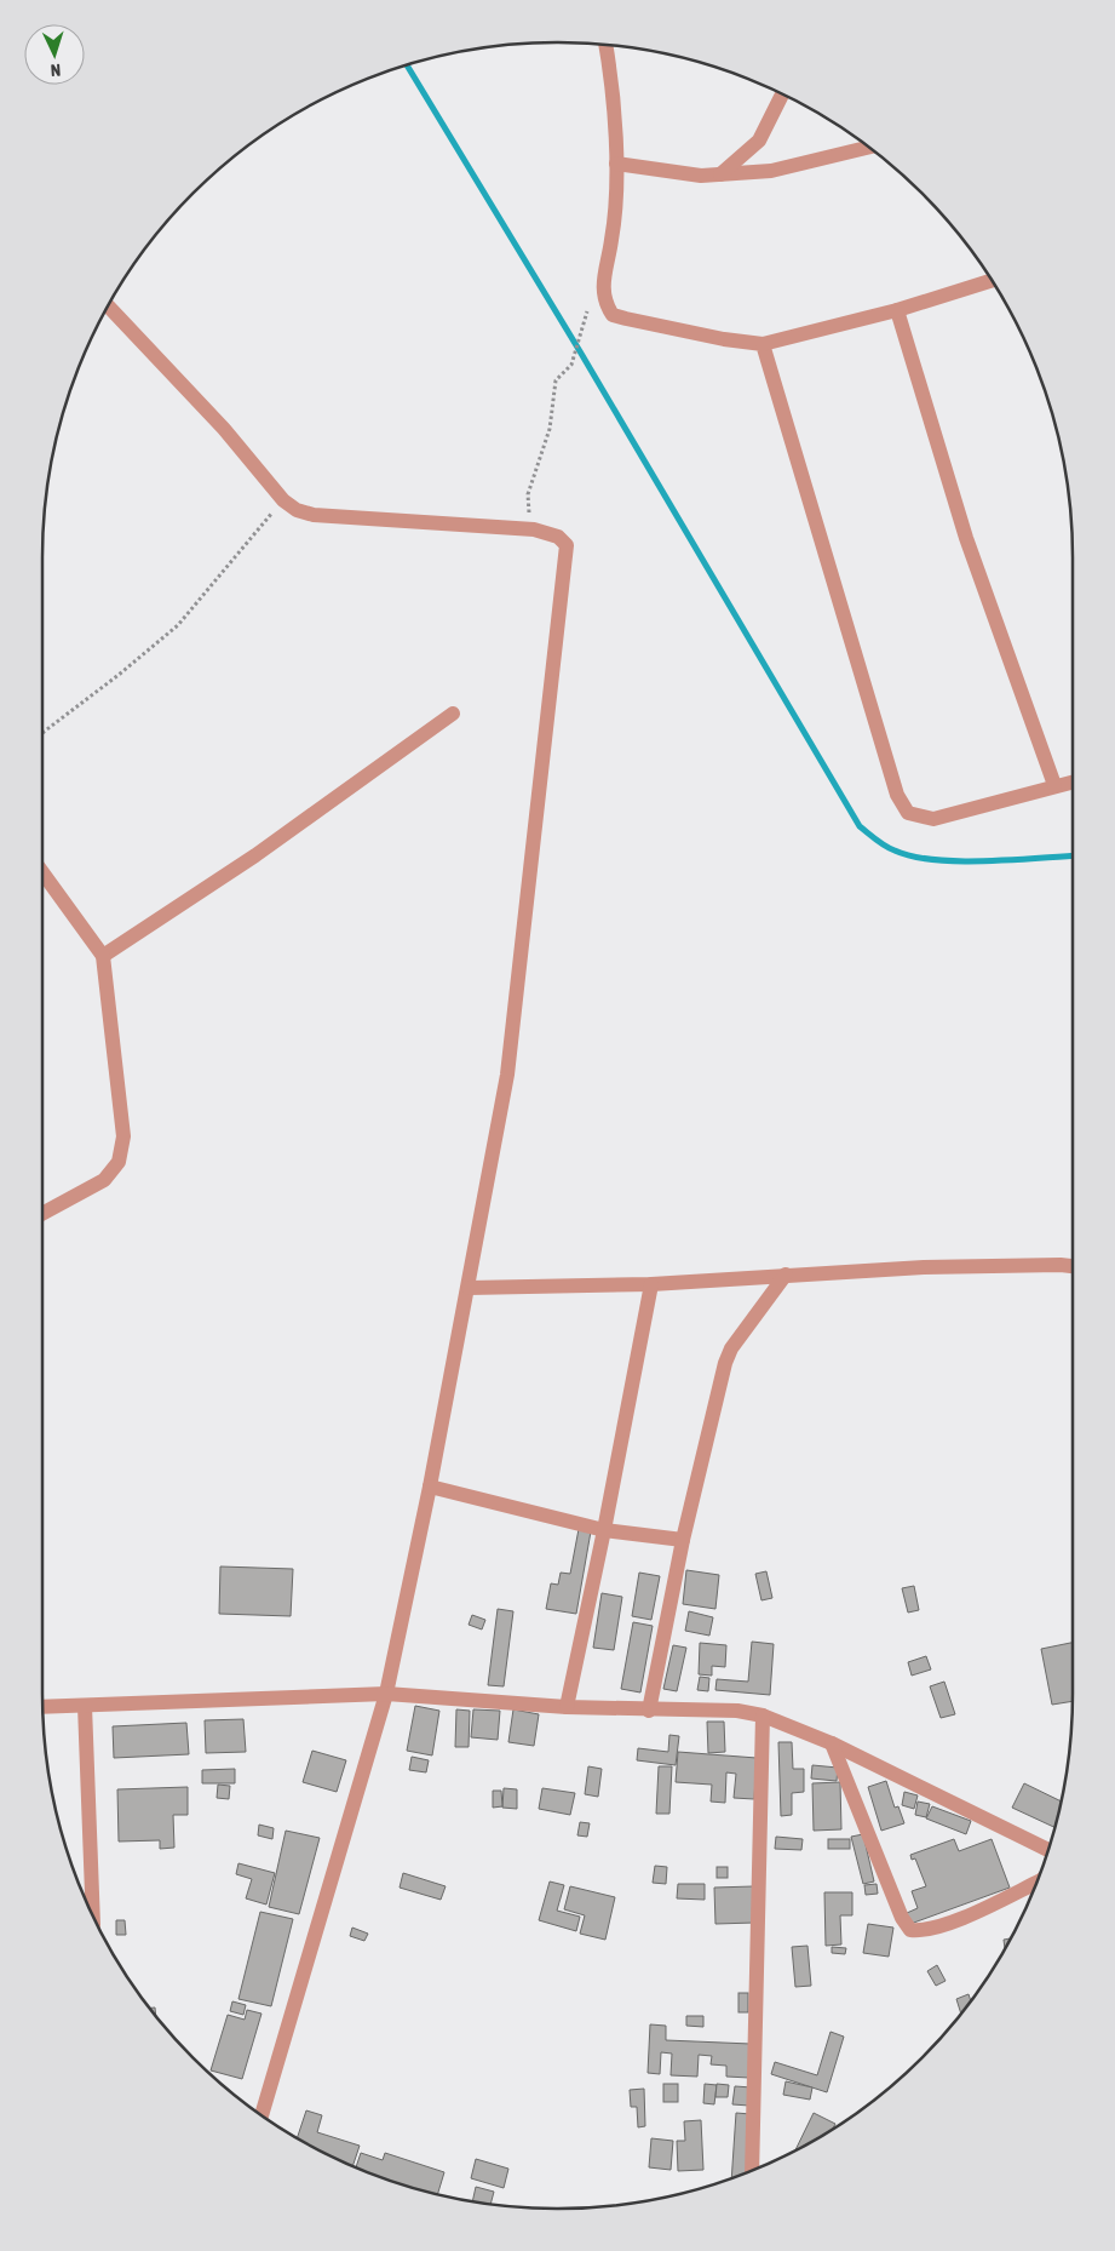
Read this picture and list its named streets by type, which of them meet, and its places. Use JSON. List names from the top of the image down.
{
  "north": "bottom"
}
